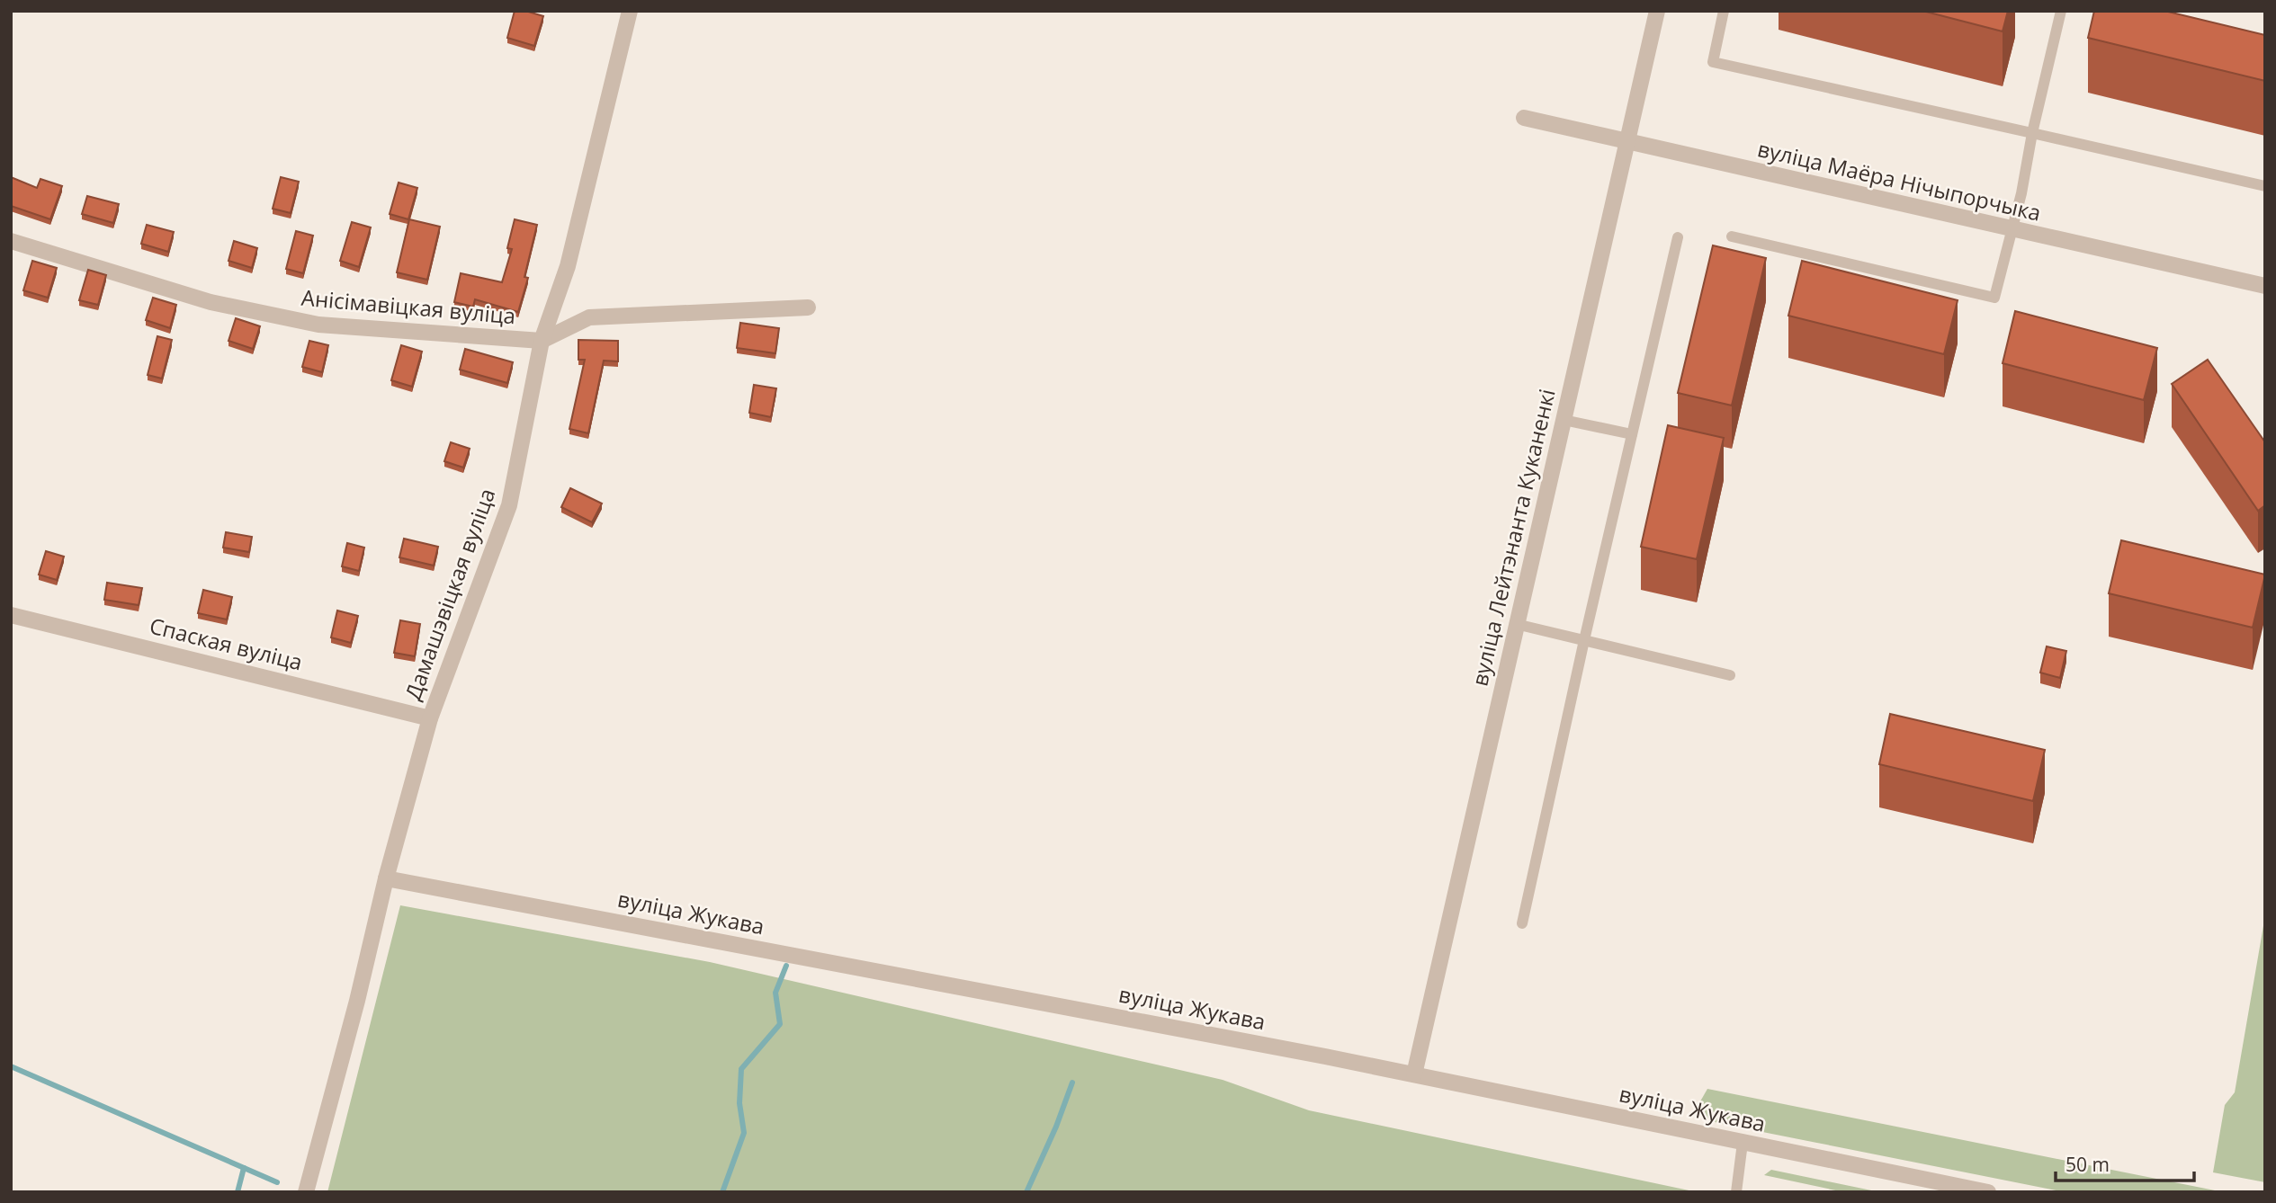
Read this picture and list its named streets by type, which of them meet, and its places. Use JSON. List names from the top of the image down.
{
  "streets": {
    "street": [
      "вуліца Маёра Нічыпорчыка",
      "Анісімавіцкая вуліца",
      "вуліца Лейтэнанта Куканенкі",
      "Дамашэвіцкая вуліца",
      "Спаская вуліца",
      "вуліца Жукава"
    ]
  },
  "crossings": [
    ["вуліца Маёра Нічыпорчыка", "вуліца Лейтэнанта Куканенкі"],
    ["Анісімавіцкая вуліца", "Дамашэвіцкая вуліца"],
    ["вуліца Лейтэнанта Куканенкі", "вуліца Жукава"],
    ["Дамашэвіцкая вуліца", "Спаская вуліца"],
    ["Дамашэвіцкая вуліца", "вуліца Жукава"]
  ],
  "scale_bar": "50 m"
}
